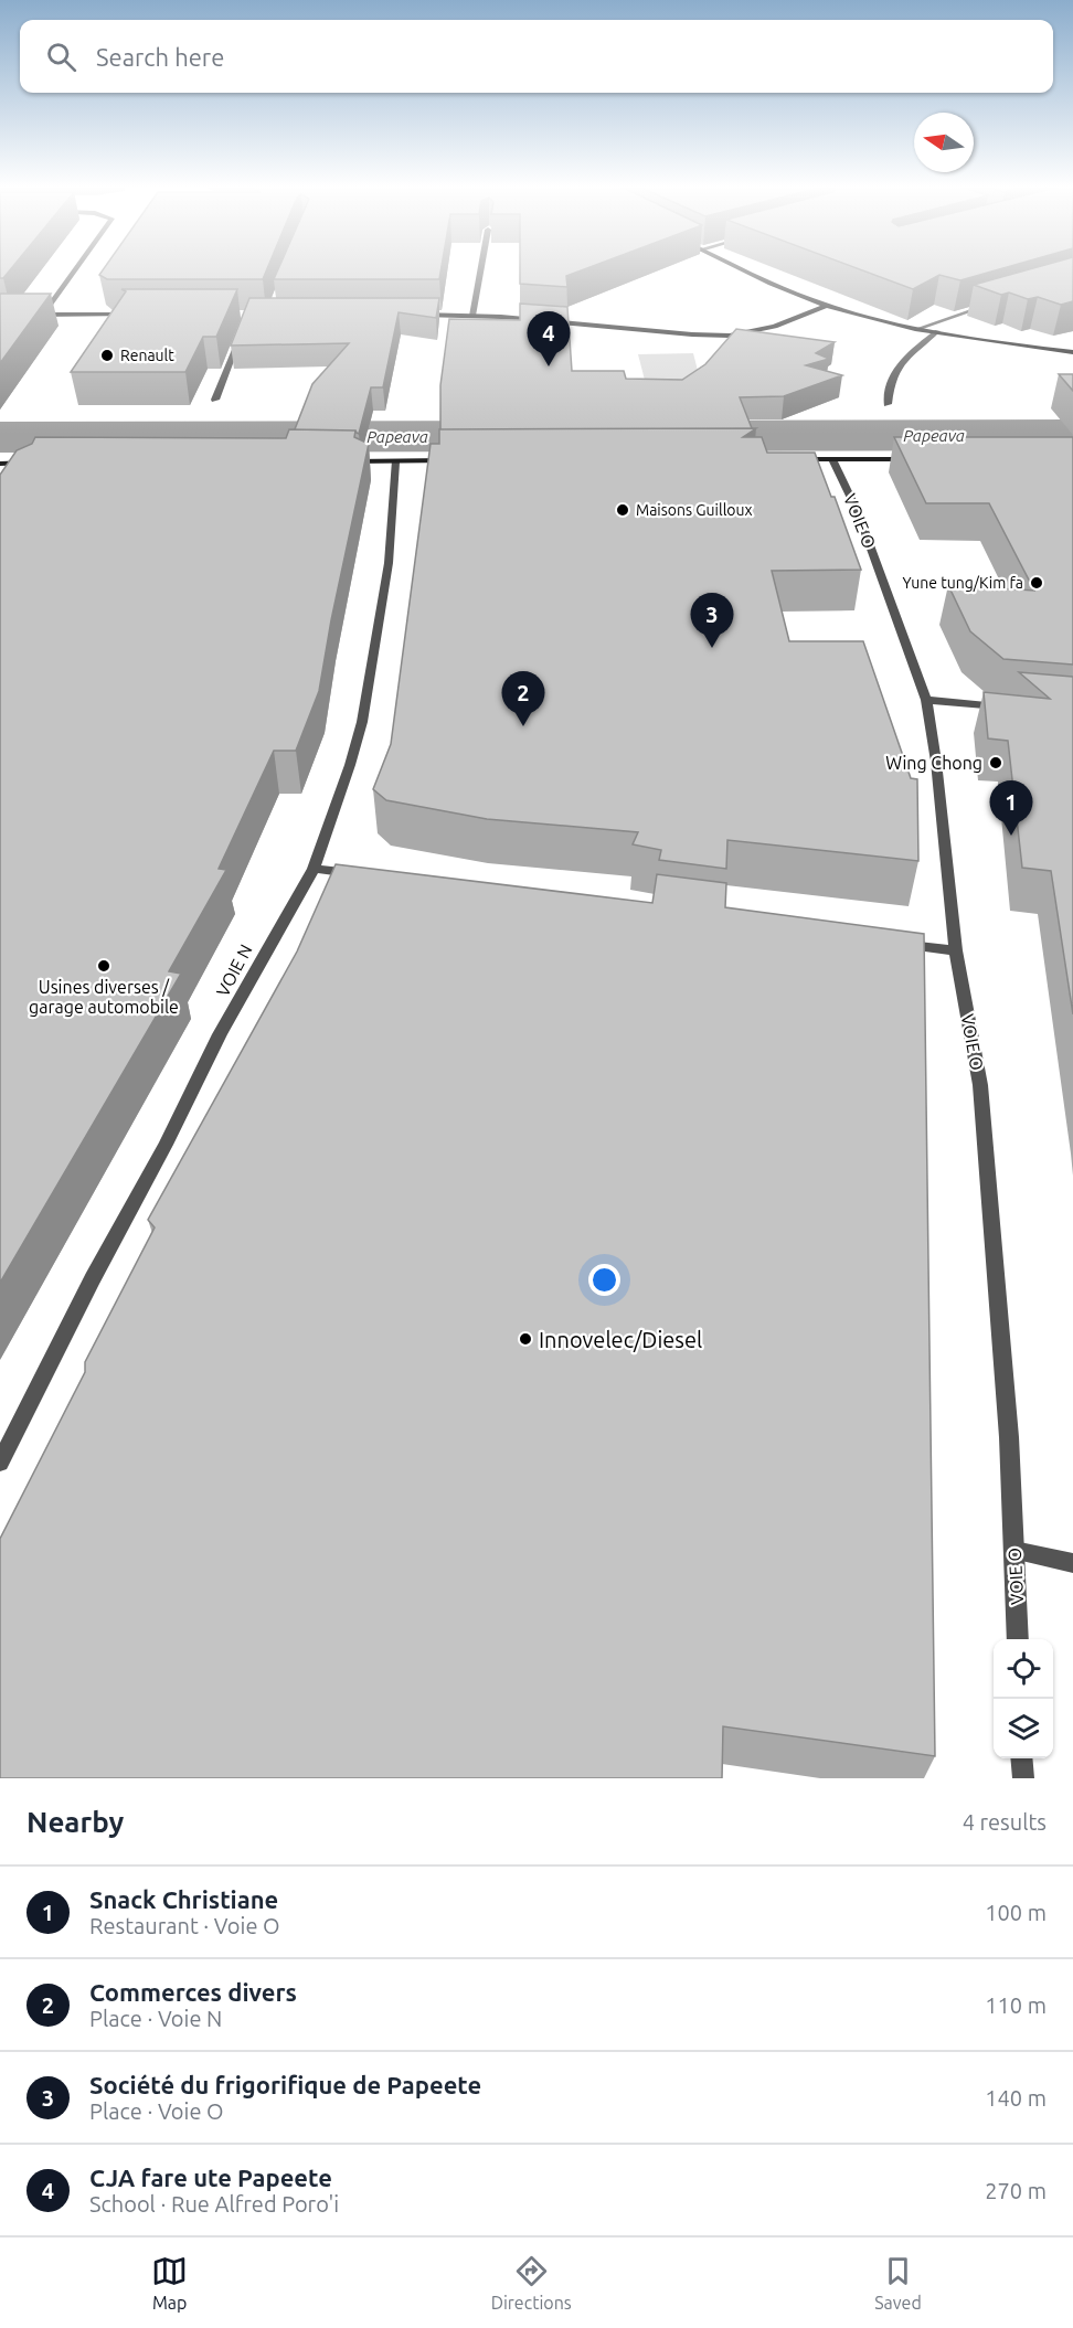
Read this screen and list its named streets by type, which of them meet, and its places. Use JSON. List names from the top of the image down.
{
  "streets": {
    "street": ["VOIE O", "VOIE N"]
  },
  "water": ["Papeava"],
  "places": [
    "Renault",
    "Maisons Guilloux",
    "Yune tung/Kim fa",
    "Wing Chong",
    "Usines diverses / garage automobile",
    "Innovelec/Diesel"
  ],
  "north": "left",
  "page": {
    "search": "Search here",
    "pins": [
      "4",
      "3",
      "2",
      "1"
    ],
    "heading": ["Nearby", "4 results"],
    "list": [
      {
        "mark": "1",
        "name": "Snack Christiane",
        "note": "Restaurant · Voie O",
        "value": "100 m"
      },
      {
        "mark": "2",
        "name": "Commerces divers",
        "note": "Place · Voie N",
        "value": "110 m"
      },
      {
        "mark": "3",
        "name": "Société du frigorifique de Papeete",
        "note": "Place · Voie O",
        "value": "140 m"
      },
      {
        "mark": "4",
        "name": "CJA fare ute Papeete",
        "note": "School · Rue Alfred Poro'i",
        "value": "270 m"
      }
    ],
    "nav": ["Map", "Directions", "Saved"]
  }
}
